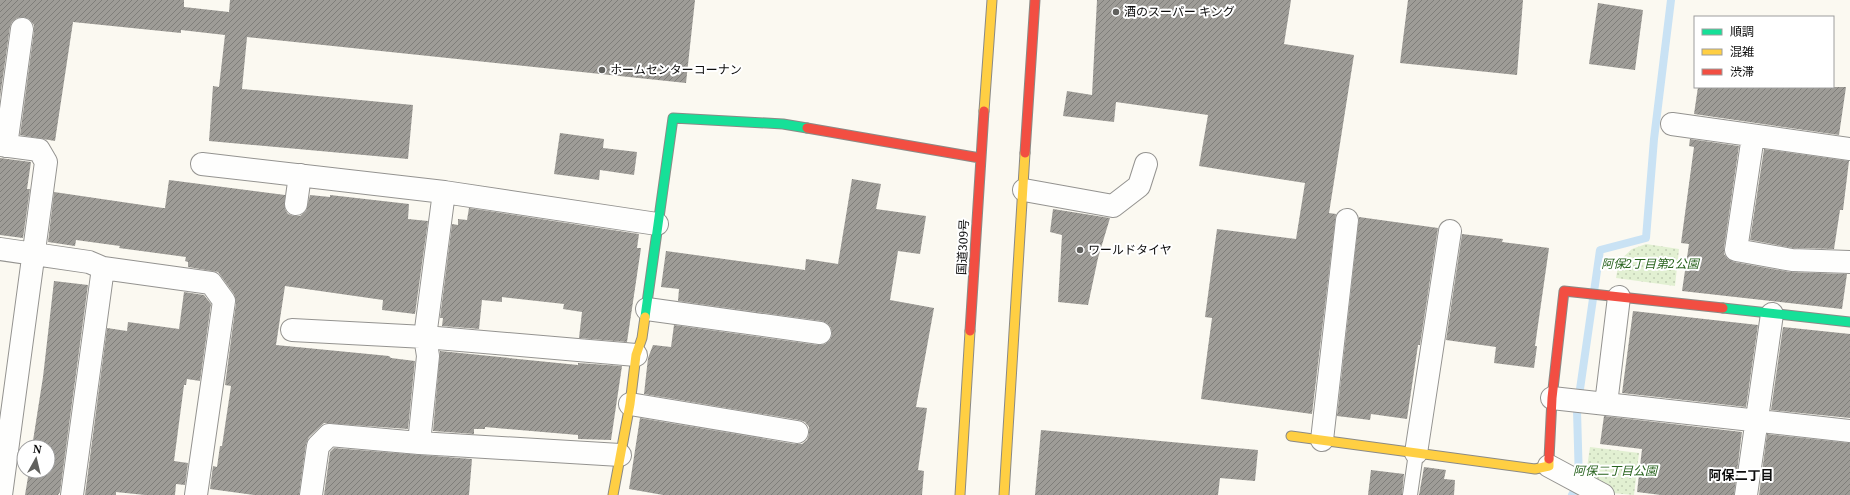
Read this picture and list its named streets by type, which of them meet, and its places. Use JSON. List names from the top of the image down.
{
  "streets": {
    "main road": ["国道309号"]
  },
  "districts": ["阿保二丁目"],
  "parks": ["阿保2丁目第2公園", "阿保二丁目公園"],
  "places": ["酒のスーパー キング", "ホームセンターコーナン", "ワールドタイヤ"],
  "legend": ["順調", "混雑", "渋滞"],
  "north": "top"
}
